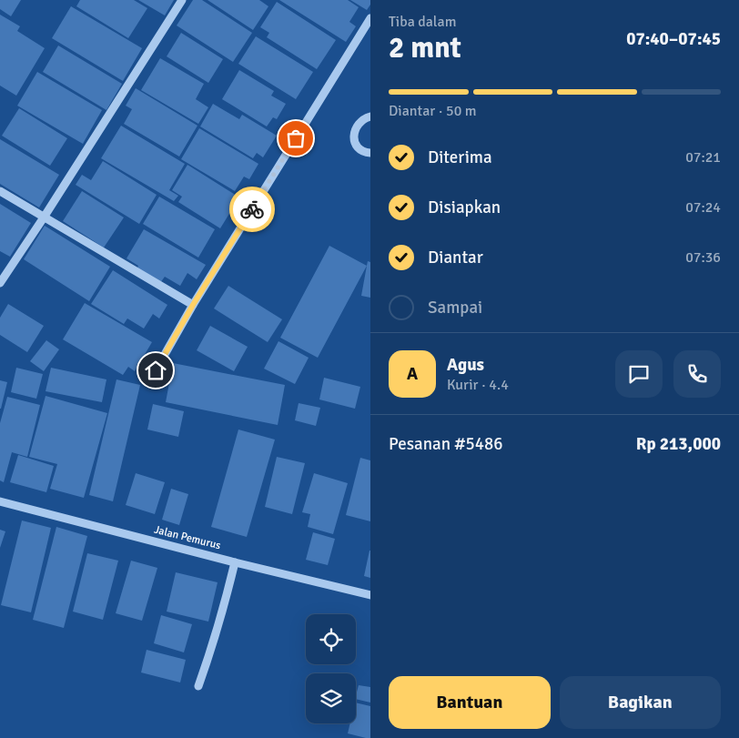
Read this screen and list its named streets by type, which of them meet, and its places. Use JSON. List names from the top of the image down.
{
  "streets": {
    "street": ["Jalan Pemurus"]
  },
  "page": {
    "heading": ["2 mnt", "Tiba dalam", "07:40–07:45"],
    "panel": [
      "Agus",
      "Kurir · 4.4",
      "Pesanan #5486",
      "Rp 213,000"
    ],
    "bar": "Diantar · 50 m",
    "list": [
      ["Diterima", "07:21"],
      ["Disiapkan", "07:24"],
      ["Diantar", "07:36"],
      "Sampai"
    ],
    "round": "A",
    "buttons": ["Bantuan", "Bagikan"]
  }
}
